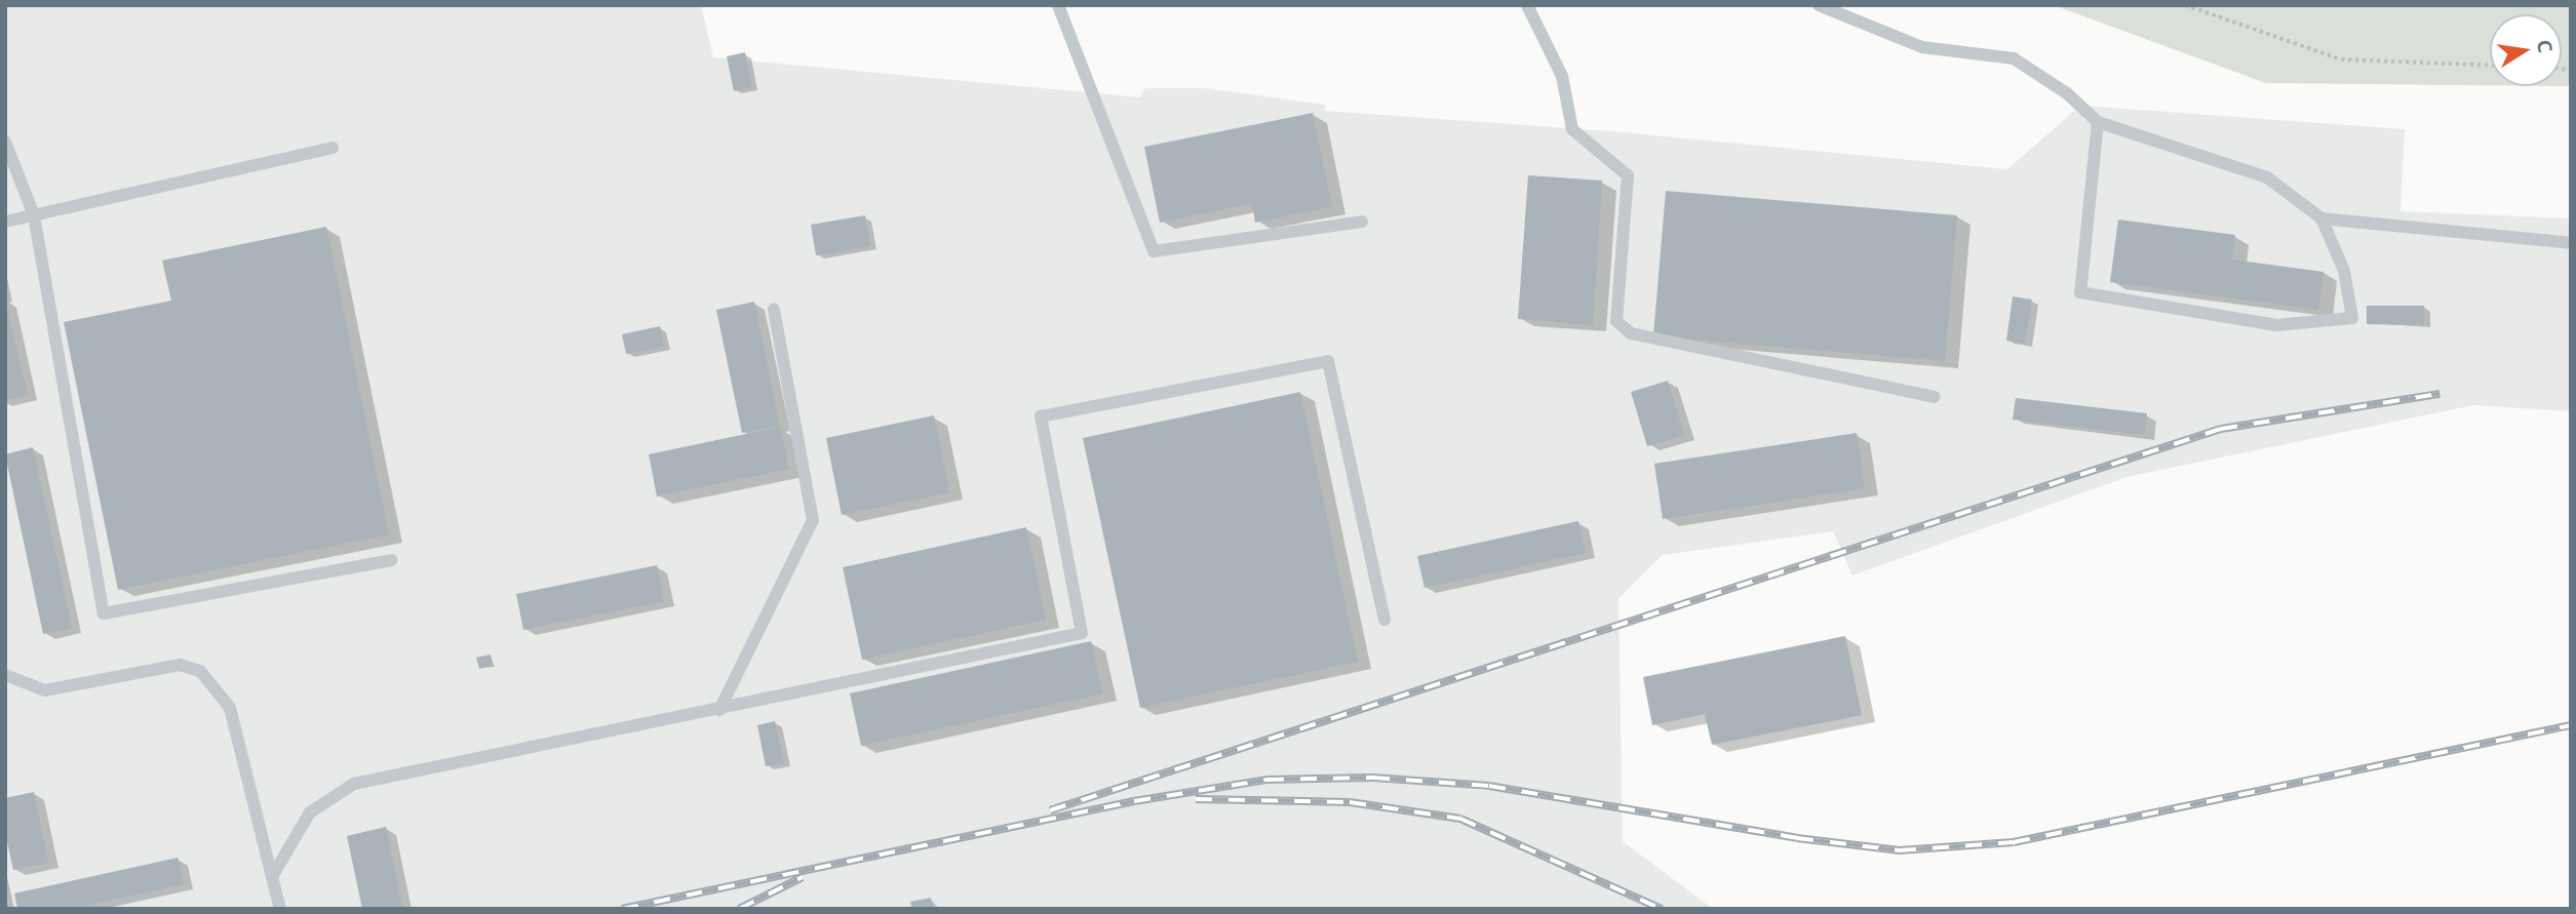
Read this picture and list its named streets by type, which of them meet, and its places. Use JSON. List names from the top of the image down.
{
  "north": "right"
}
